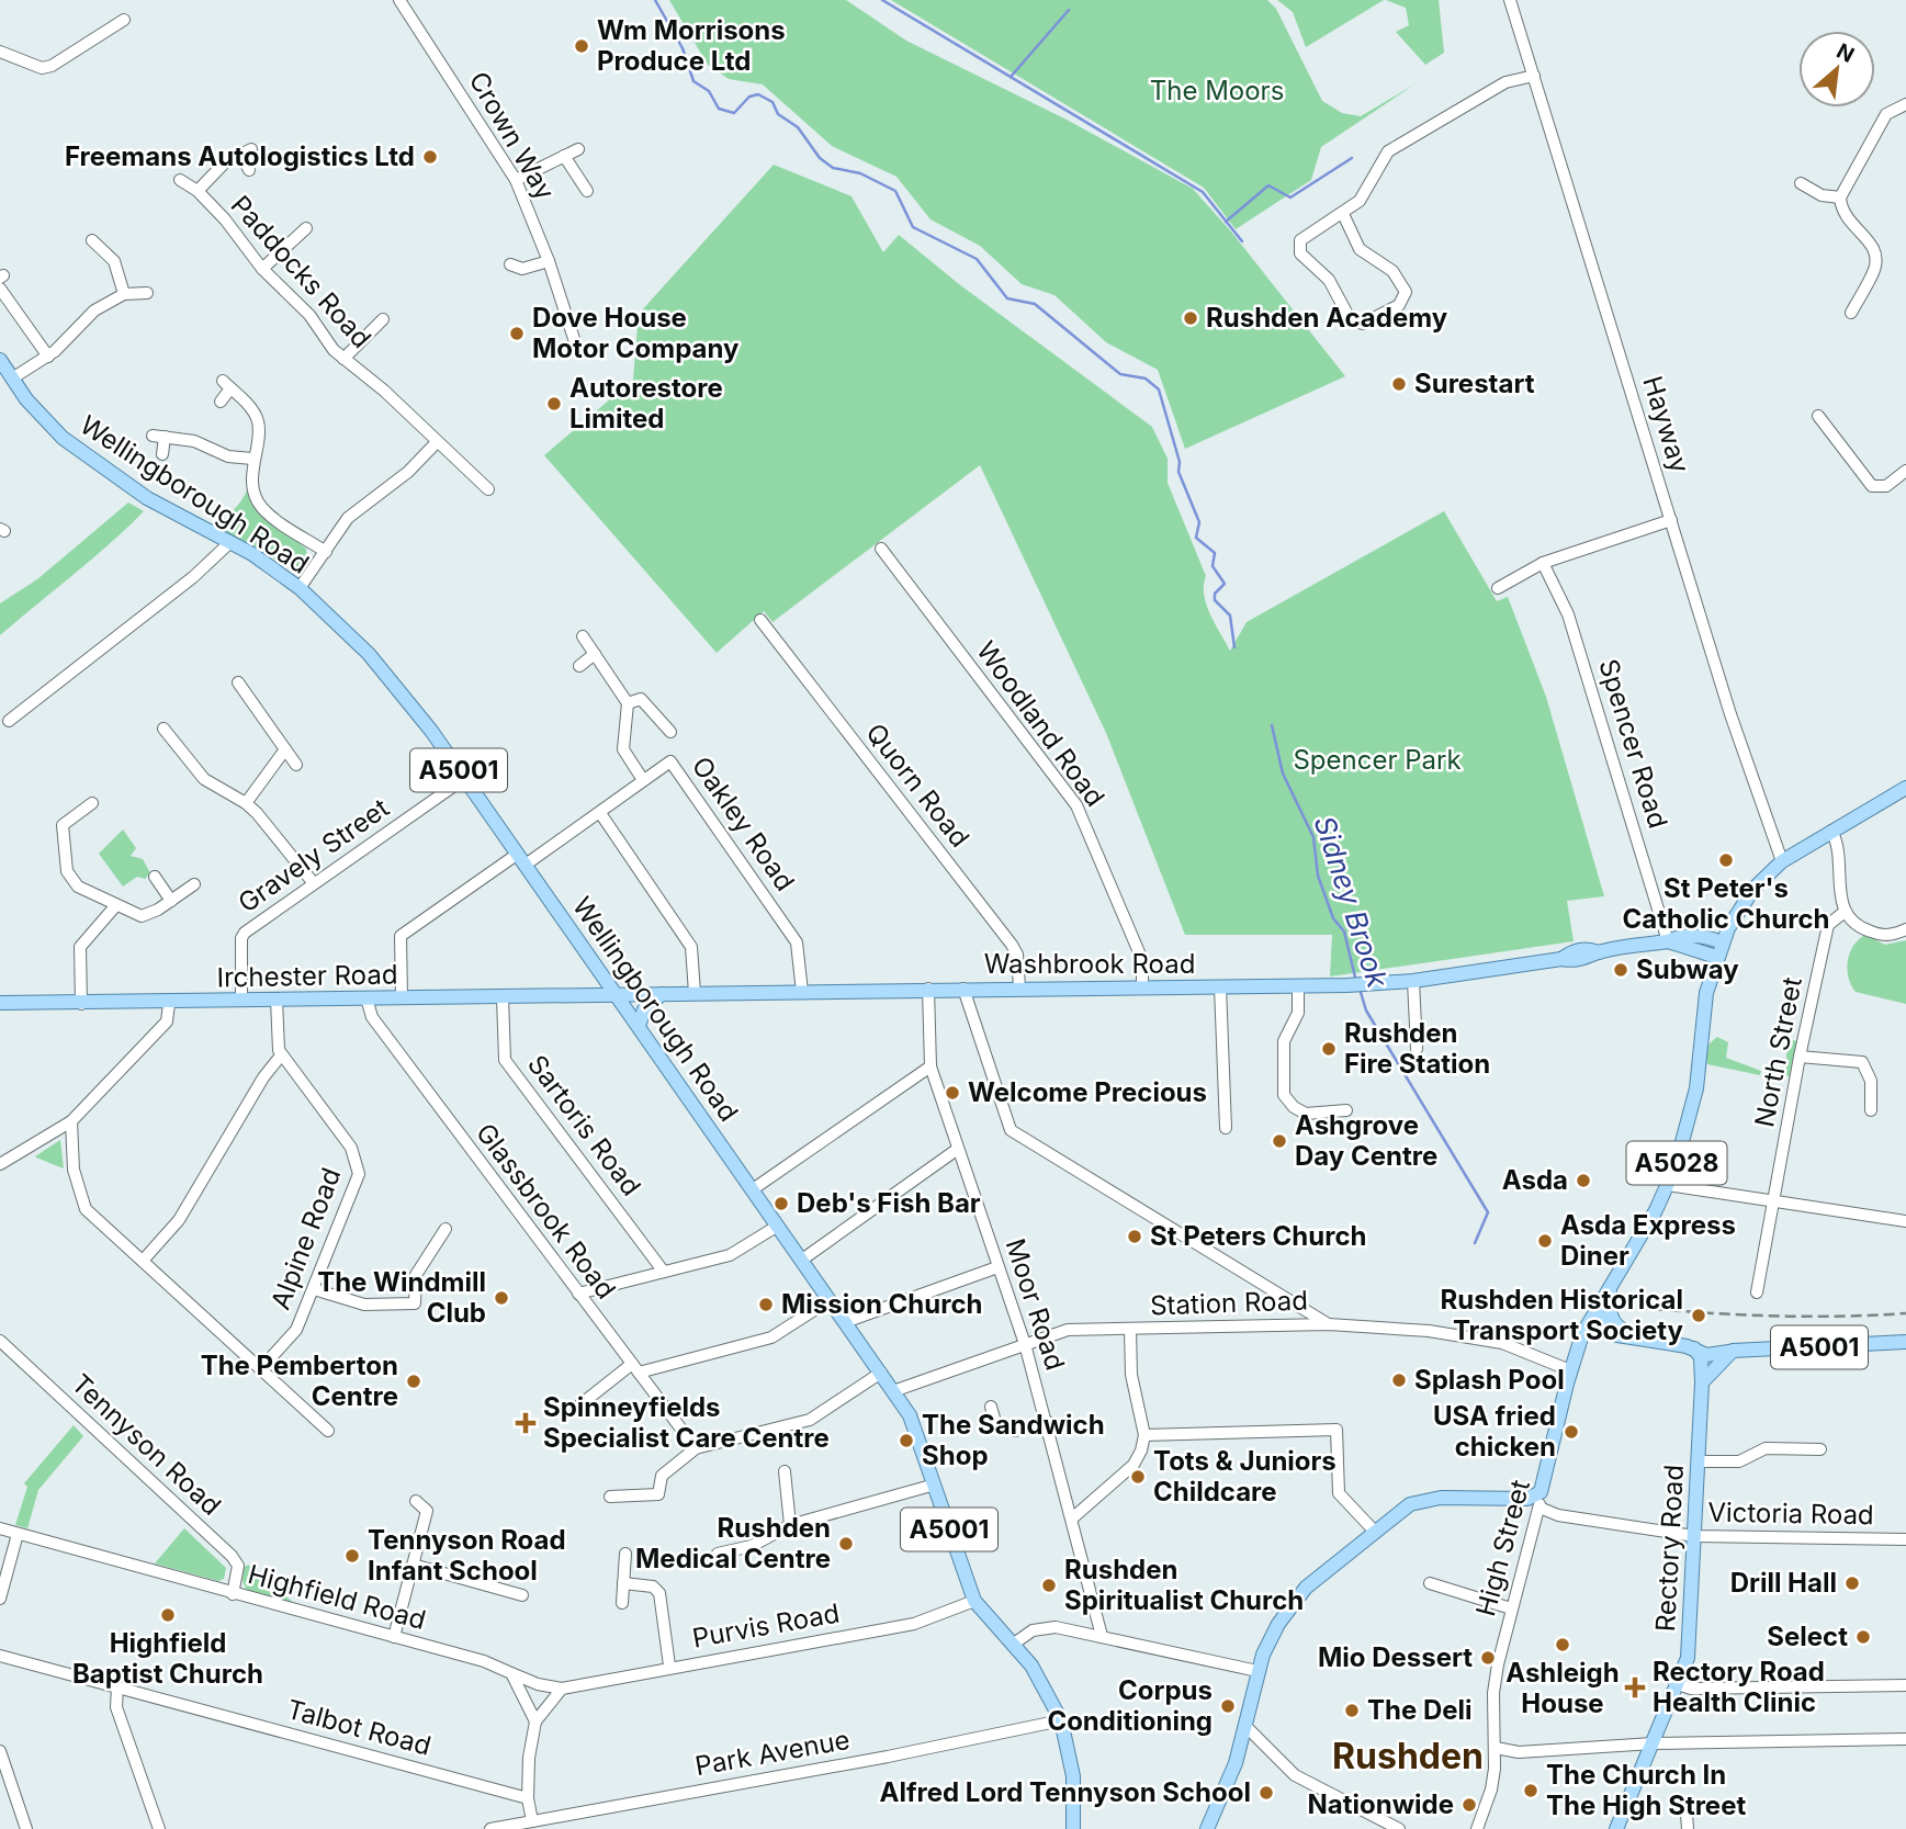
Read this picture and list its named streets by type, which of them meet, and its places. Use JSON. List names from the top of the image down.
{
  "streets": {
    "main road": [
      "Wellingborough Road",
      "A5001",
      "Washbrook Road",
      "Irchester Road",
      "A5028",
      "High Street",
      "Rectory Road"
    ],
    "street": [
      "Crown Way",
      "Paddocks Road",
      "Hayway",
      "Woodland Road",
      "Spencer Road",
      "Quorn Road",
      "Oakley Road",
      "Gravely Street",
      "North Street",
      "Sartoris Road",
      "Glassbrook Road",
      "Alpine Road",
      "Station Road",
      "Moor Road",
      "Tennyson Road",
      "Victoria Road",
      "Highfield Road",
      "Purvis Road",
      "Talbot Road",
      "Park Avenue"
    ]
  },
  "crossings": [
    ["Hayway", "A5028"],
    ["Wellingborough Road", "Oakley Road"],
    ["Wellingborough Road", "Gravely Street"],
    ["Wellingborough Road", "Washbrook Road"],
    ["Wellingborough Road", "Irchester Road"],
    ["Wellingborough Road", "Station Road"],
    ["Wellingborough Road", "Purvis Road"],
    ["Wellingborough Road", "Park Avenue"],
    ["Woodland Road", "Washbrook Road"],
    ["Spencer Road", "Washbrook Road"],
    ["A5001", "Rectory Road"],
    ["Quorn Road", "Washbrook Road"],
    ["Oakley Road", "Washbrook Road"],
    ["Oakley Road", "Irchester Road"],
    ["Gravely Street", "Irchester Road"],
    ["Washbrook Road", "Irchester Road"],
    ["Washbrook Road", "A5028"],
    ["Washbrook Road", "Moor Road"],
    ["Irchester Road", "Sartoris Road"],
    ["Irchester Road", "Glassbrook Road"],
    ["A5028", "High Street"],
    ["Station Road", "Moor Road"],
    ["Station Road", "High Street"],
    ["Tennyson Road", "Highfield Road"],
    ["Victoria Road", "High Street"],
    ["Victoria Road", "Rectory Road"],
    ["Highfield Road", "Purvis Road"]
  ],
  "districts": ["Rushden"],
  "water": ["Sidney Brook"],
  "parks": ["The Moors", "Spencer Park"],
  "places": {
    "other": [
      "Wm Morrisons Produce Ltd",
      "Freemans Autologistics Ltd",
      "Rushden Academy",
      "Dove House Motor Company",
      "Surestart",
      "Autorestore Limited",
      "St Peter's Catholic Church",
      "Subway",
      "Rushden Fire Station",
      "Welcome Precious",
      "Ashgrove Day Centre",
      "Asda",
      "Deb's Fish Bar",
      "St Peters Church",
      "Asda Express Diner",
      "The Windmill Club",
      "Mission Church",
      "Rushden Historical Transport Society",
      "Splash Pool",
      "The Pemberton Centre",
      "USA fried chicken",
      "The Sandwich Shop",
      "Tots & Juniors Childcare",
      "Rushden Medical Centre",
      "Tennyson Road Infant School",
      "Drill Hall",
      "Rushden Spiritualist Church",
      "Highfield Baptist Church",
      "Select",
      "Ashleigh House",
      "Mio Dessert",
      "Corpus Conditioning",
      "The Deli",
      "The Church In The High Street",
      "Alfred Lord Tennyson School",
      "Nationwide"
    ],
    "health": ["Spinneyfields Specialist Care Centre", "Rectory Road Health Clinic"]
  },
  "north": "top right"
}
